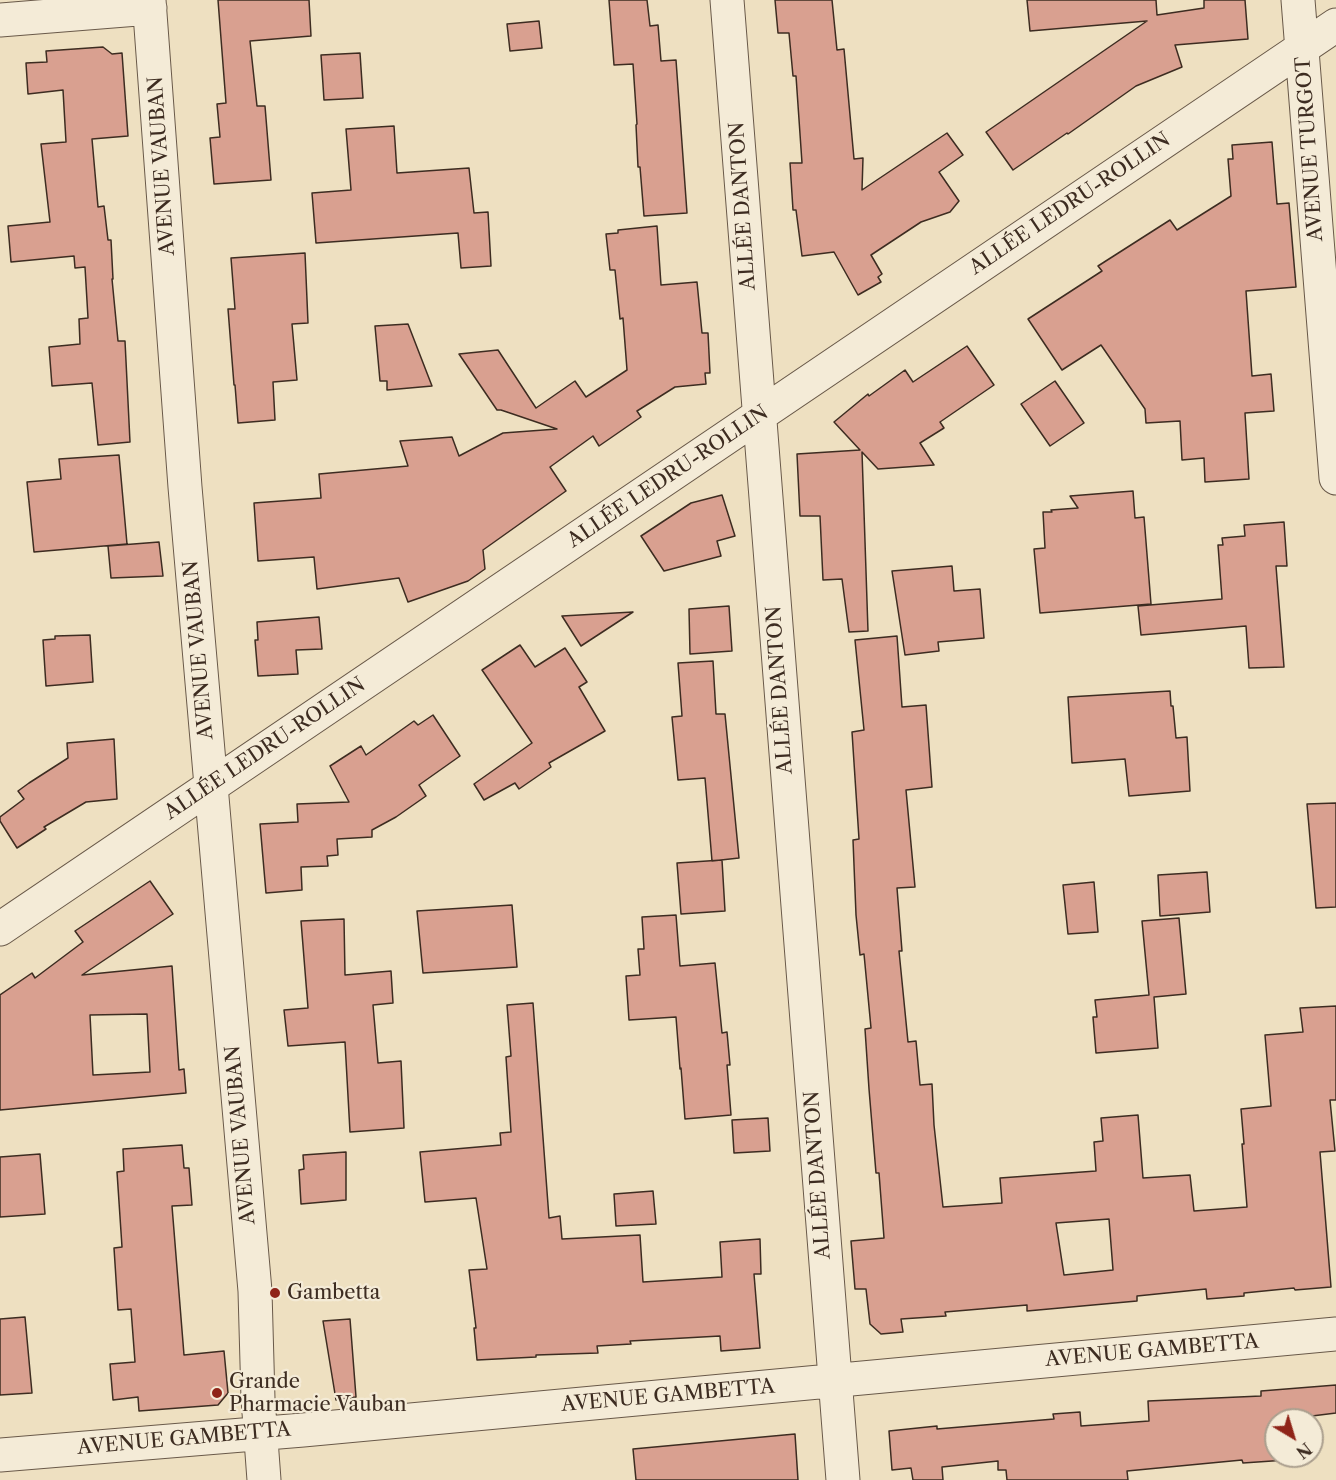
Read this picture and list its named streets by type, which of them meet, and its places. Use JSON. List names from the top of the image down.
{
  "streets": {
    "street": [
      "AVENUE TURGOT",
      "AVENUE VAUBAN",
      "ALLÉE LEDRU-ROLLIN",
      "ALLÉE DANTON",
      "AVENUE GAMBETTA"
    ]
  },
  "crossings": [
    ["AVENUE TURGOT", "ALLÉE LEDRU-ROLLIN"],
    ["AVENUE VAUBAN", "ALLÉE LEDRU-ROLLIN"],
    ["AVENUE VAUBAN", "AVENUE GAMBETTA"],
    ["ALLÉE LEDRU-ROLLIN", "ALLÉE DANTON"],
    ["ALLÉE DANTON", "AVENUE GAMBETTA"]
  ],
  "places": ["Gambetta", "Grande Pharmacie Vauban"],
  "north": "bottom right"
}
